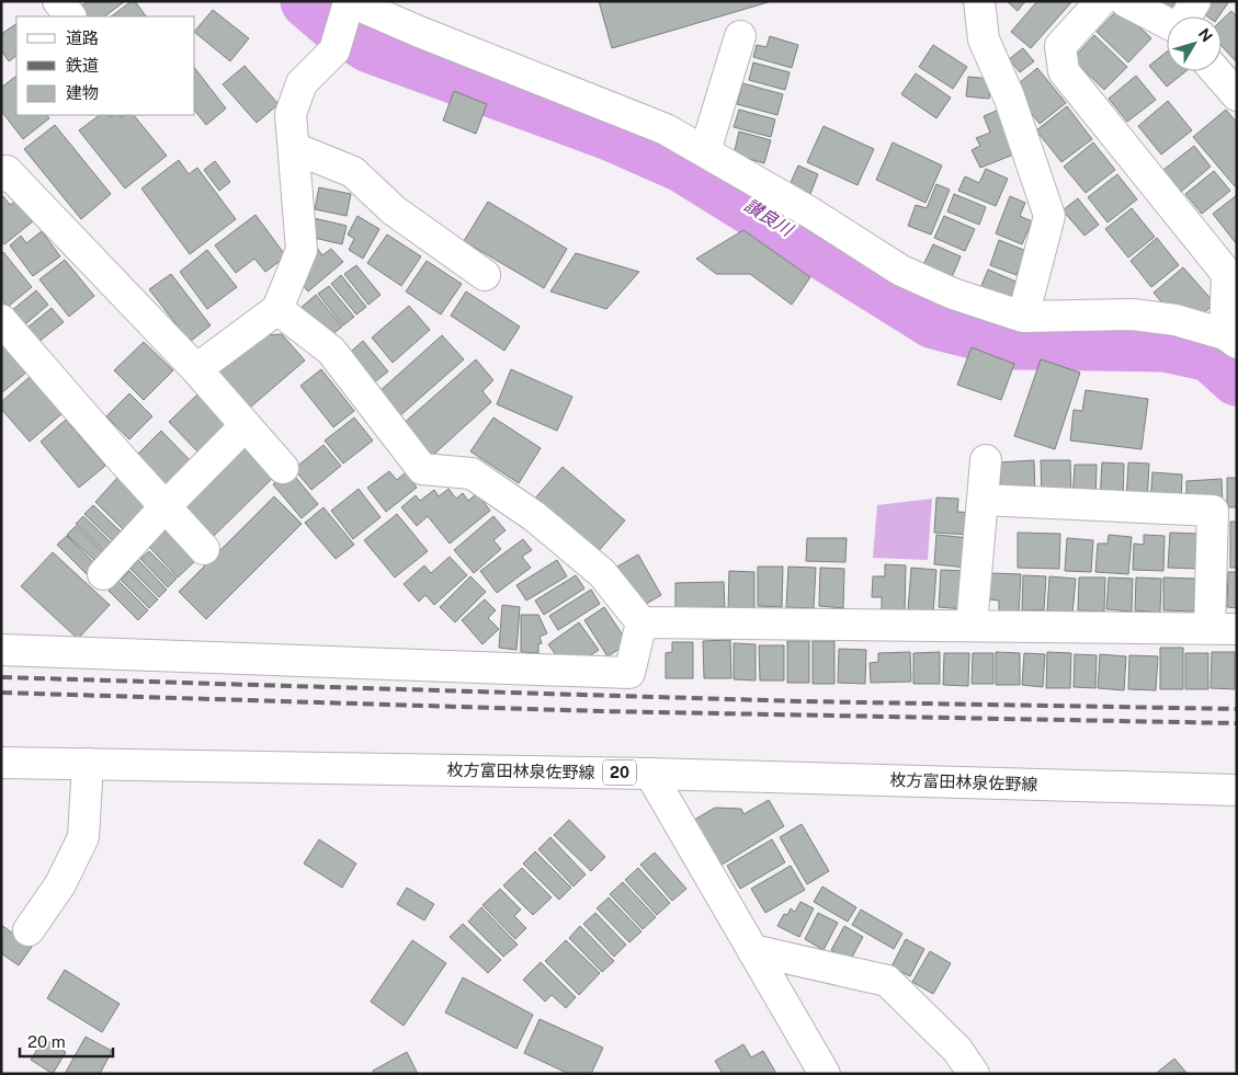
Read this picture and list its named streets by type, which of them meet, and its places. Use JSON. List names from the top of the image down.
{
  "streets": {
    "street": ["枚方富田林泉佐野線", "20"]
  },
  "water": ["讃良川"],
  "legend": ["道路", "鉄道", "建物"],
  "scale_bar": "20 m",
  "north": "top right"
}
